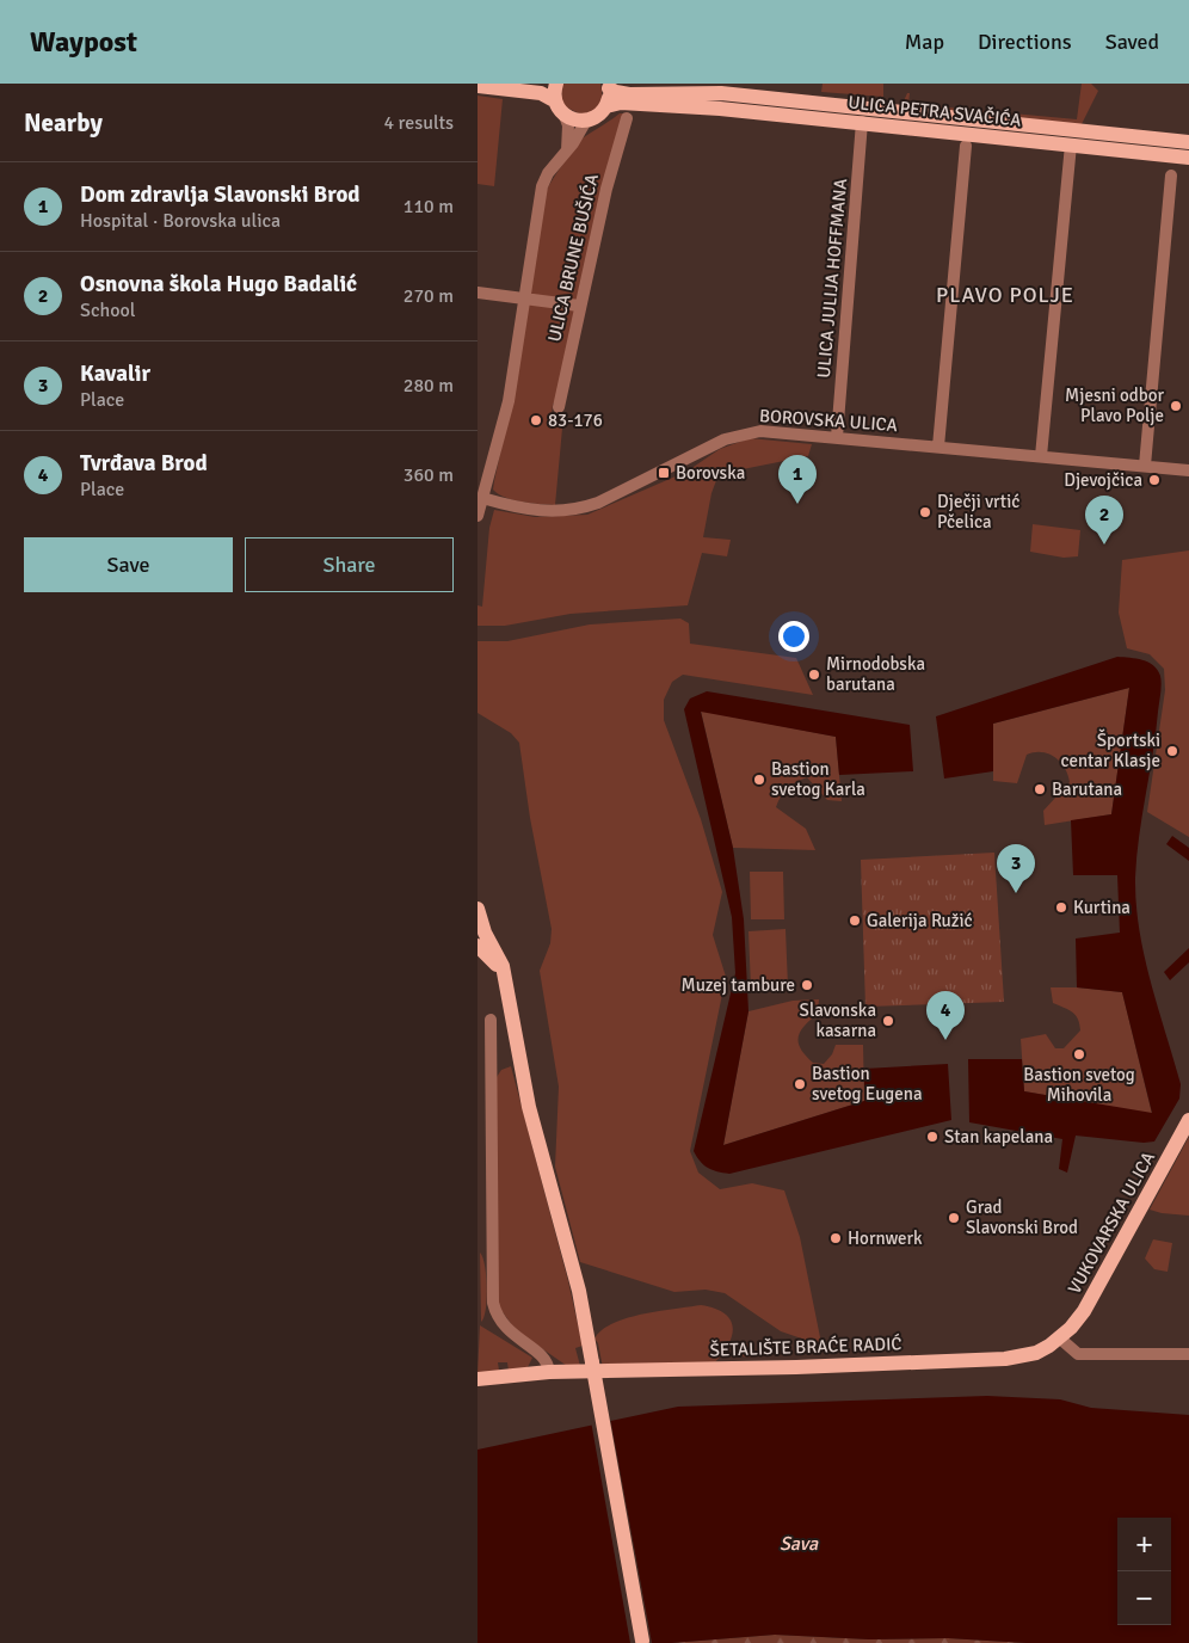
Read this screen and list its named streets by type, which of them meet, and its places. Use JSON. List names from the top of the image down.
{
  "streets": {
    "main road": ["ULICA PETRA SVAČIĆA", "VUKOVARSKA ULICA", "ŠETALIŠTE BRAĆE RADIĆ"],
    "street": ["ULICA BRUNE BUŠIĆA", "ULICA JULIJA HOFFMANA", "BOROVSKA ULICA"]
  },
  "crossings": [
    ["ULICA PETRA SVAČIĆA", "ULICA JULIJA HOFFMANA"],
    ["ULICA JULIJA HOFFMANA", "BOROVSKA ULICA"],
    ["VUKOVARSKA ULICA", "ŠETALIŠTE BRAĆE RADIĆ"]
  ],
  "districts": ["PLAVO POLJE"],
  "water": ["Sava"],
  "places": {
    "other": [
      "Mjesni odbor Plavo Polje",
      "83-176",
      "Djevojčica",
      "Dječji vrtić Pčelica",
      "Mirnodobska barutana",
      "Športski centar Klasje",
      "Bastion svetog Karla",
      "Barutana",
      "Kurtina",
      "Galerija Ružić",
      "Muzej tambure",
      "Slavonska kasarna",
      "Bastion svetog Mihovila",
      "Bastion svetog Eugena",
      "Stan kapelana",
      "Grad Slavonski Brod",
      "Hornwerk"
    ],
    "transit": ["Borovska"]
  },
  "page": {
    "header": "Waypost",
    "nav": ["Map", "Directions", "Saved"],
    "heading": ["Nearby", "4 results"],
    "list": [
      {
        "mark": "1",
        "name": "Dom zdravlja Slavonski Brod",
        "note": "Hospital · Borovska ulica",
        "value": "110 m"
      },
      {
        "mark": "2",
        "name": "Osnovna škola Hugo Badalić",
        "note": "School",
        "value": "270 m"
      },
      {
        "mark": "3",
        "name": "Kavalir",
        "note": "Place",
        "value": "280 m"
      },
      {
        "mark": "4",
        "name": "Tvrđava Brod",
        "note": "Place",
        "value": "360 m"
      }
    ],
    "pins": [
      "1",
      "2",
      "3",
      "4"
    ],
    "buttons": ["Save", "Share"],
    "map_buttons": ["+", "−"]
  }
}
